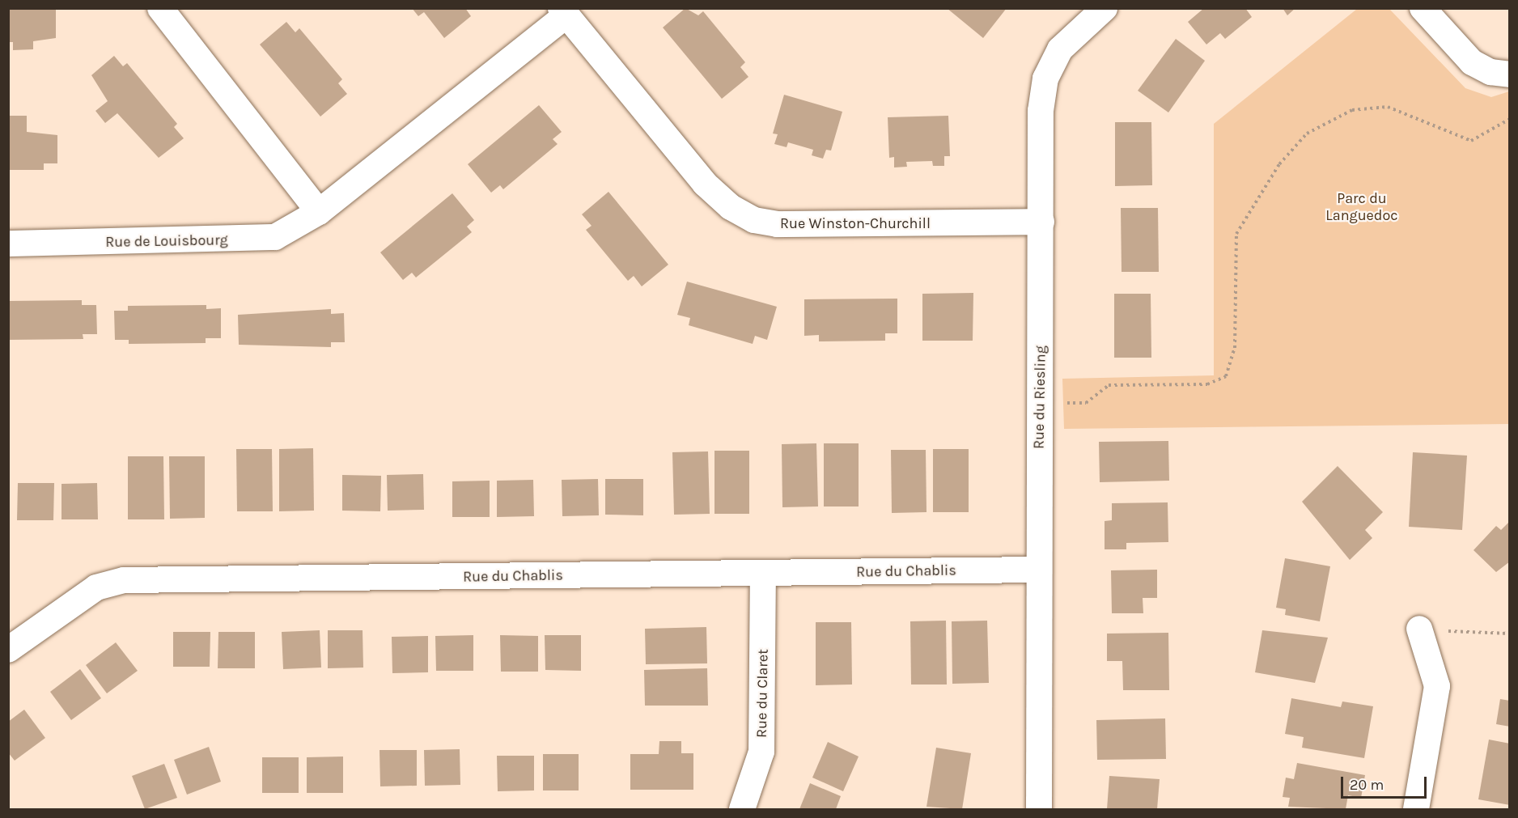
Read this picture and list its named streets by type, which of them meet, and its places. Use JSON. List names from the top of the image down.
{
  "streets": {
    "street": [
      "Rue Winston-Churchill",
      "Rue de Louisbourg",
      "Rue du Riesling",
      "Rue du Chablis",
      "Rue du Claret"
    ]
  },
  "crossings": [
    ["Rue Winston-Churchill", "Rue de Louisbourg"],
    ["Rue Winston-Churchill", "Rue du Riesling"],
    ["Rue du Riesling", "Rue du Chablis"],
    ["Rue du Chablis", "Rue du Claret"]
  ],
  "parks": ["Parc du Languedoc"],
  "scale_bar": "20 m"
}
